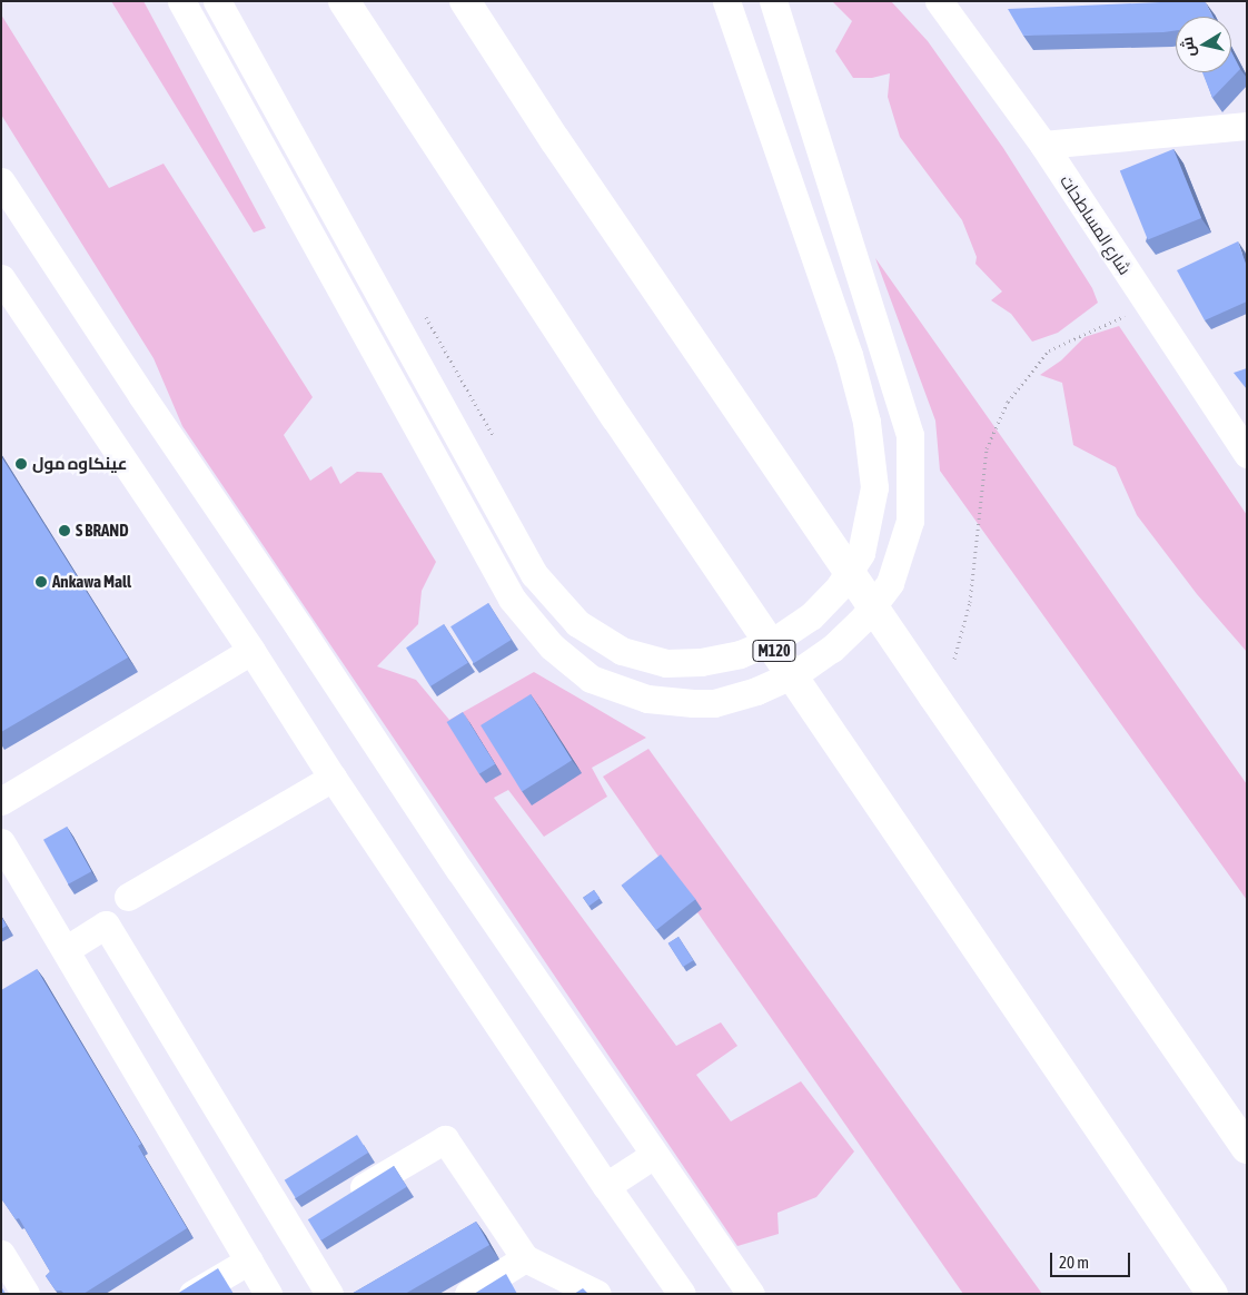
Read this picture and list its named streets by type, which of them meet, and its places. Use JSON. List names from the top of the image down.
{
  "streets": {
    "highway": ["M120"],
    "street": ["شارع المساطحات"]
  },
  "places": ["عينكاوه مول", "S BRAND", "Ankawa Mall"],
  "scale_bar": "20 m",
  "north": "left"
}
